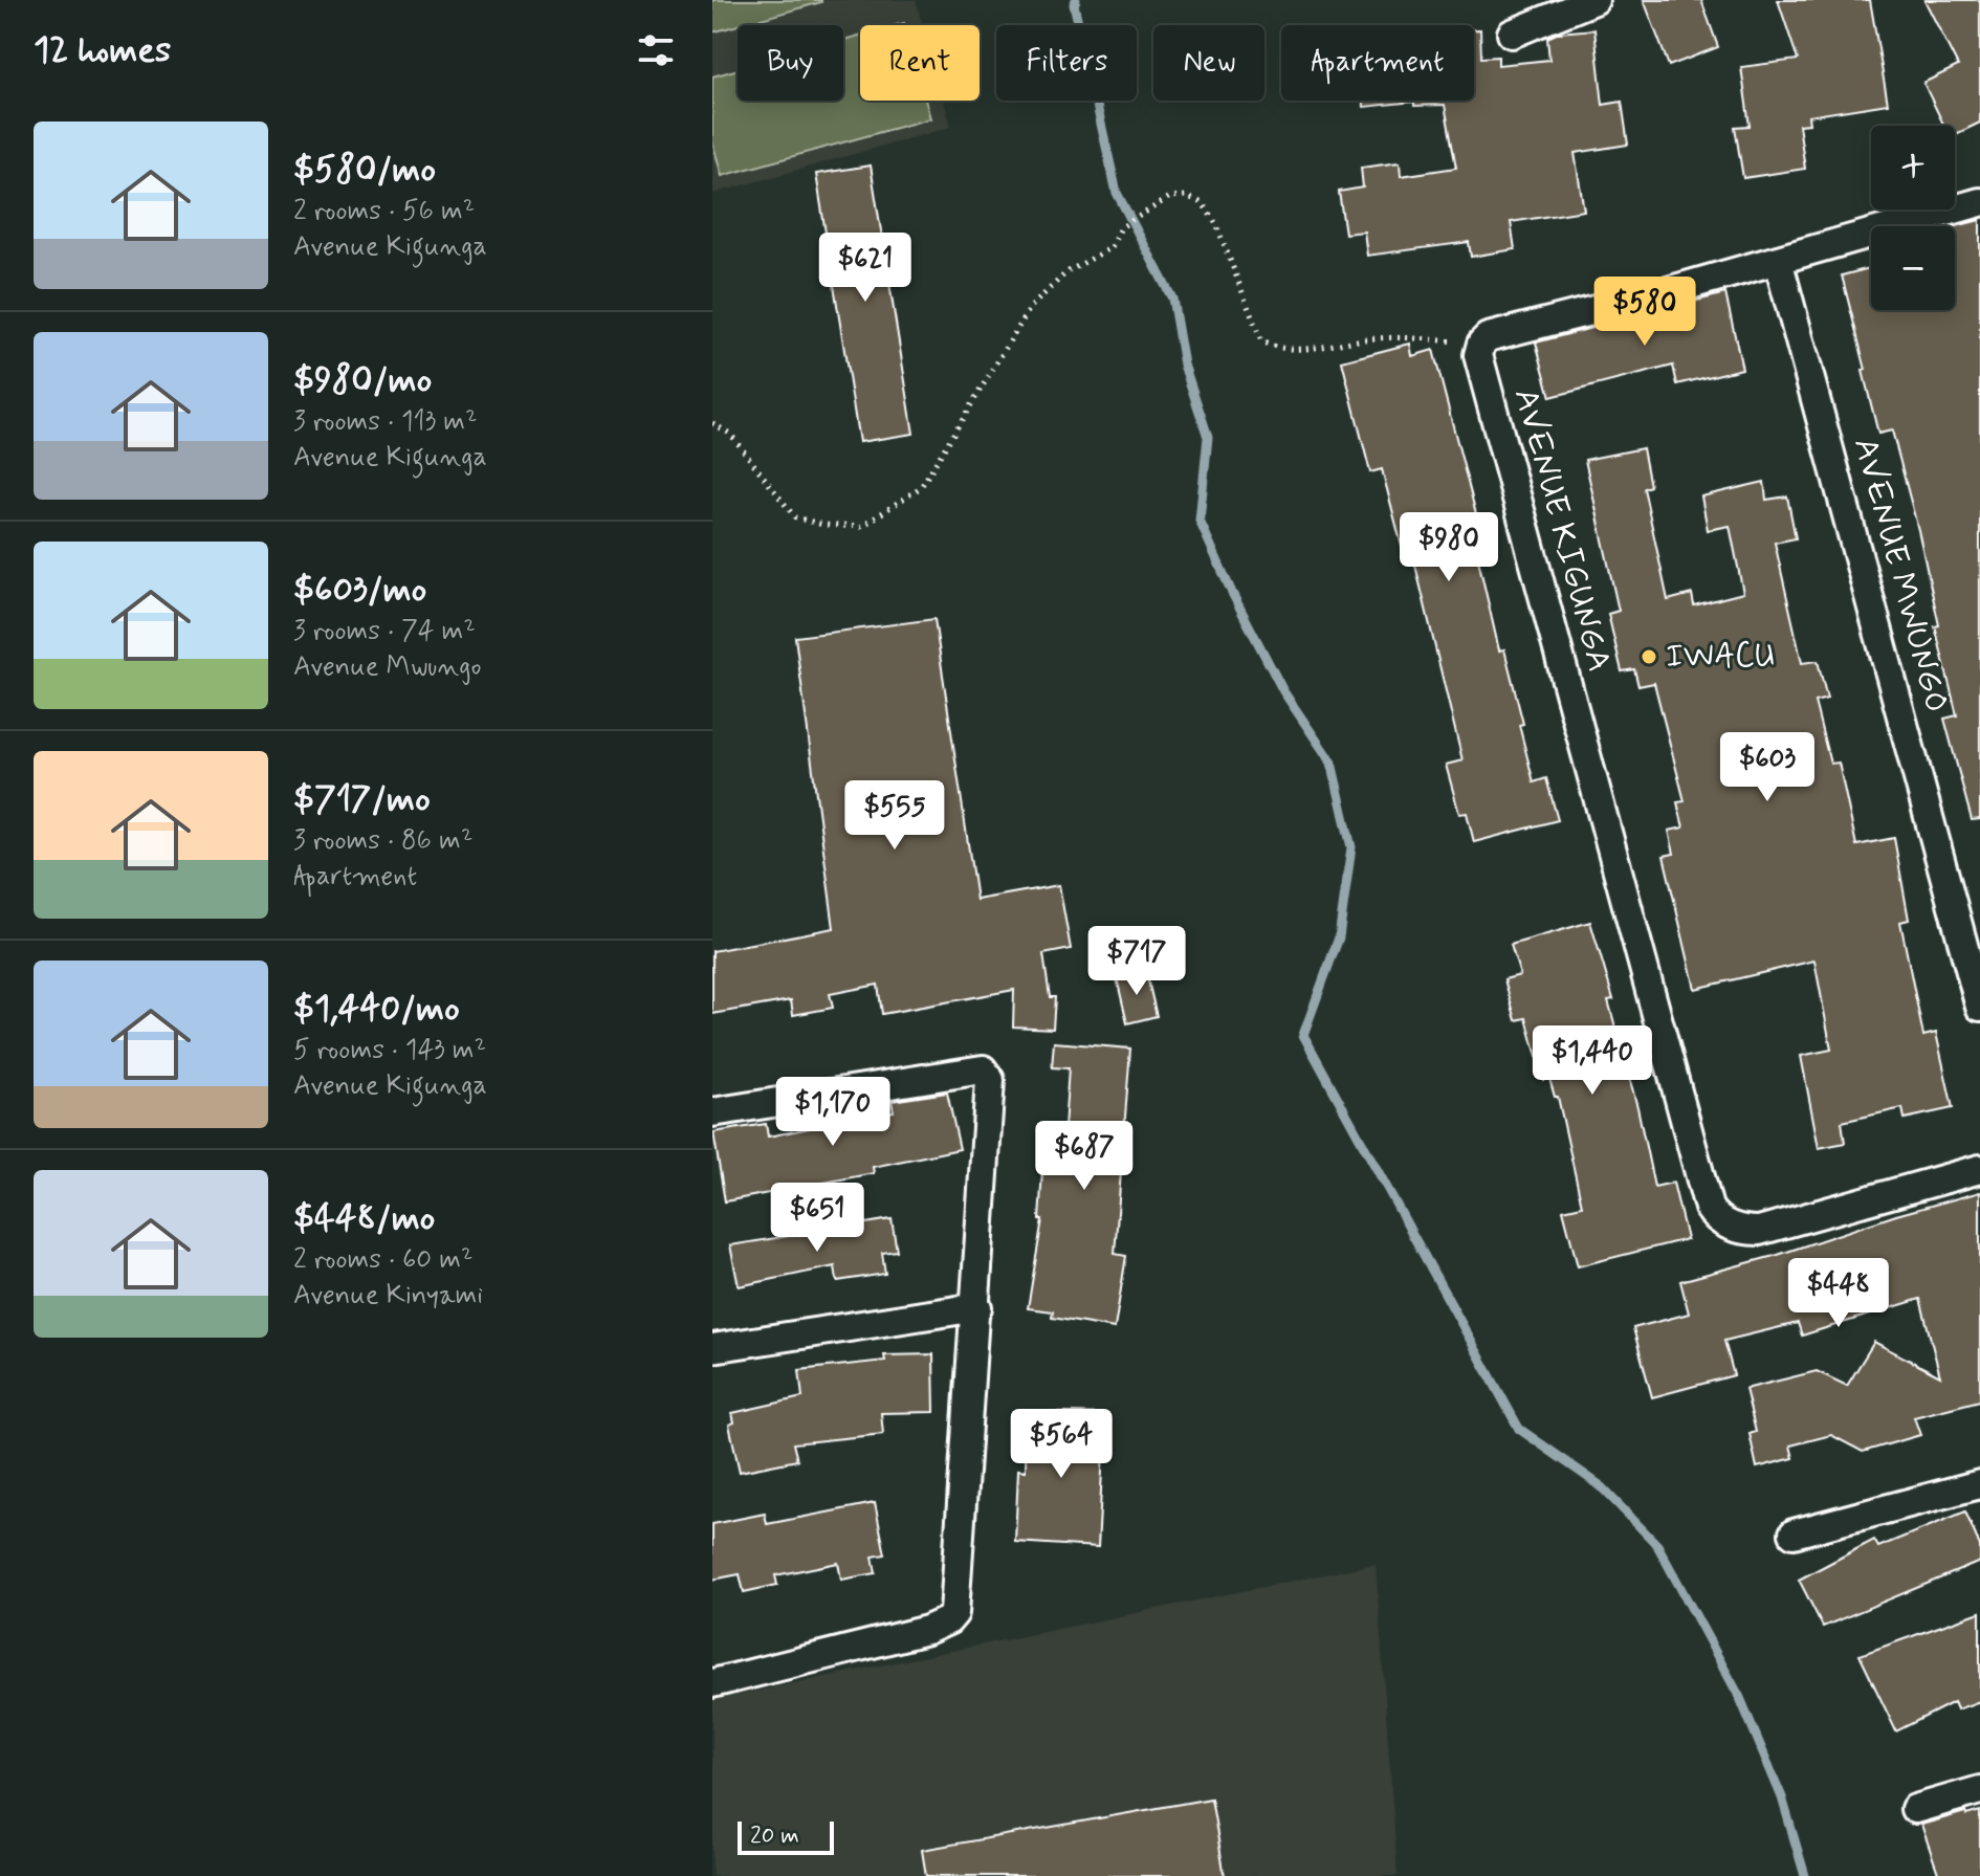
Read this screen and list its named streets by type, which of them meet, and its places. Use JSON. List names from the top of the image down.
{
  "streets": {
    "street": ["AVENUE KIGUNGA", "AVENUE MWUNGO"]
  },
  "places": ["IWACU"],
  "scale_bar": "20 m",
  "page": {
    "heading": "12 homes",
    "chip": [
      "Buy",
      "Rent",
      "Filters",
      "New",
      "Apartment"
    ],
    "list": [
      {
        "name": "$580/mo",
        "note": "2 rooms · 56 m² · Avenue Kigunga"
      },
      {
        "name": "$980/mo",
        "note": "3 rooms · 113 m² · Avenue Kigunga"
      },
      {
        "name": "$603/mo",
        "note": "3 rooms · 74 m² · Avenue Mwungo"
      },
      {
        "name": "$717/mo",
        "note": "3 rooms · 86 m² · Apartment"
      },
      {
        "name": "$1,440/mo",
        "note": "5 rooms · 143 m² · Avenue Kigunga"
      },
      {
        "name": "$448/mo",
        "note": "2 rooms · 60 m² · Avenue Kinyami"
      }
    ],
    "map_buttons": ["+", "−"],
    "price": [
      "$621",
      "$580",
      "$980",
      "$603",
      "$555",
      "$717",
      "$1,440",
      "$1,170",
      "$687",
      "$651",
      "$448",
      "$564"
    ],
    "scale": "20 m"
  }
}
